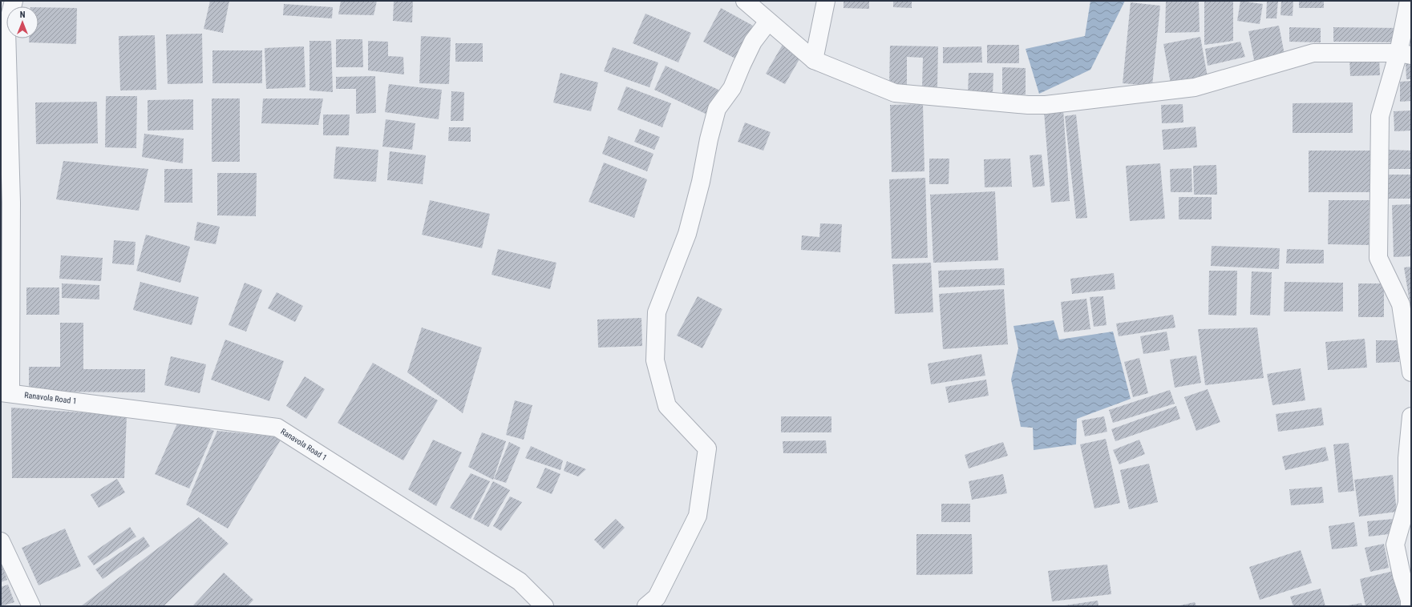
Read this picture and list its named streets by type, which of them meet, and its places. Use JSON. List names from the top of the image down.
{
  "streets": {
    "street": ["Ranavola Road 1"]
  },
  "north": "top"
}
